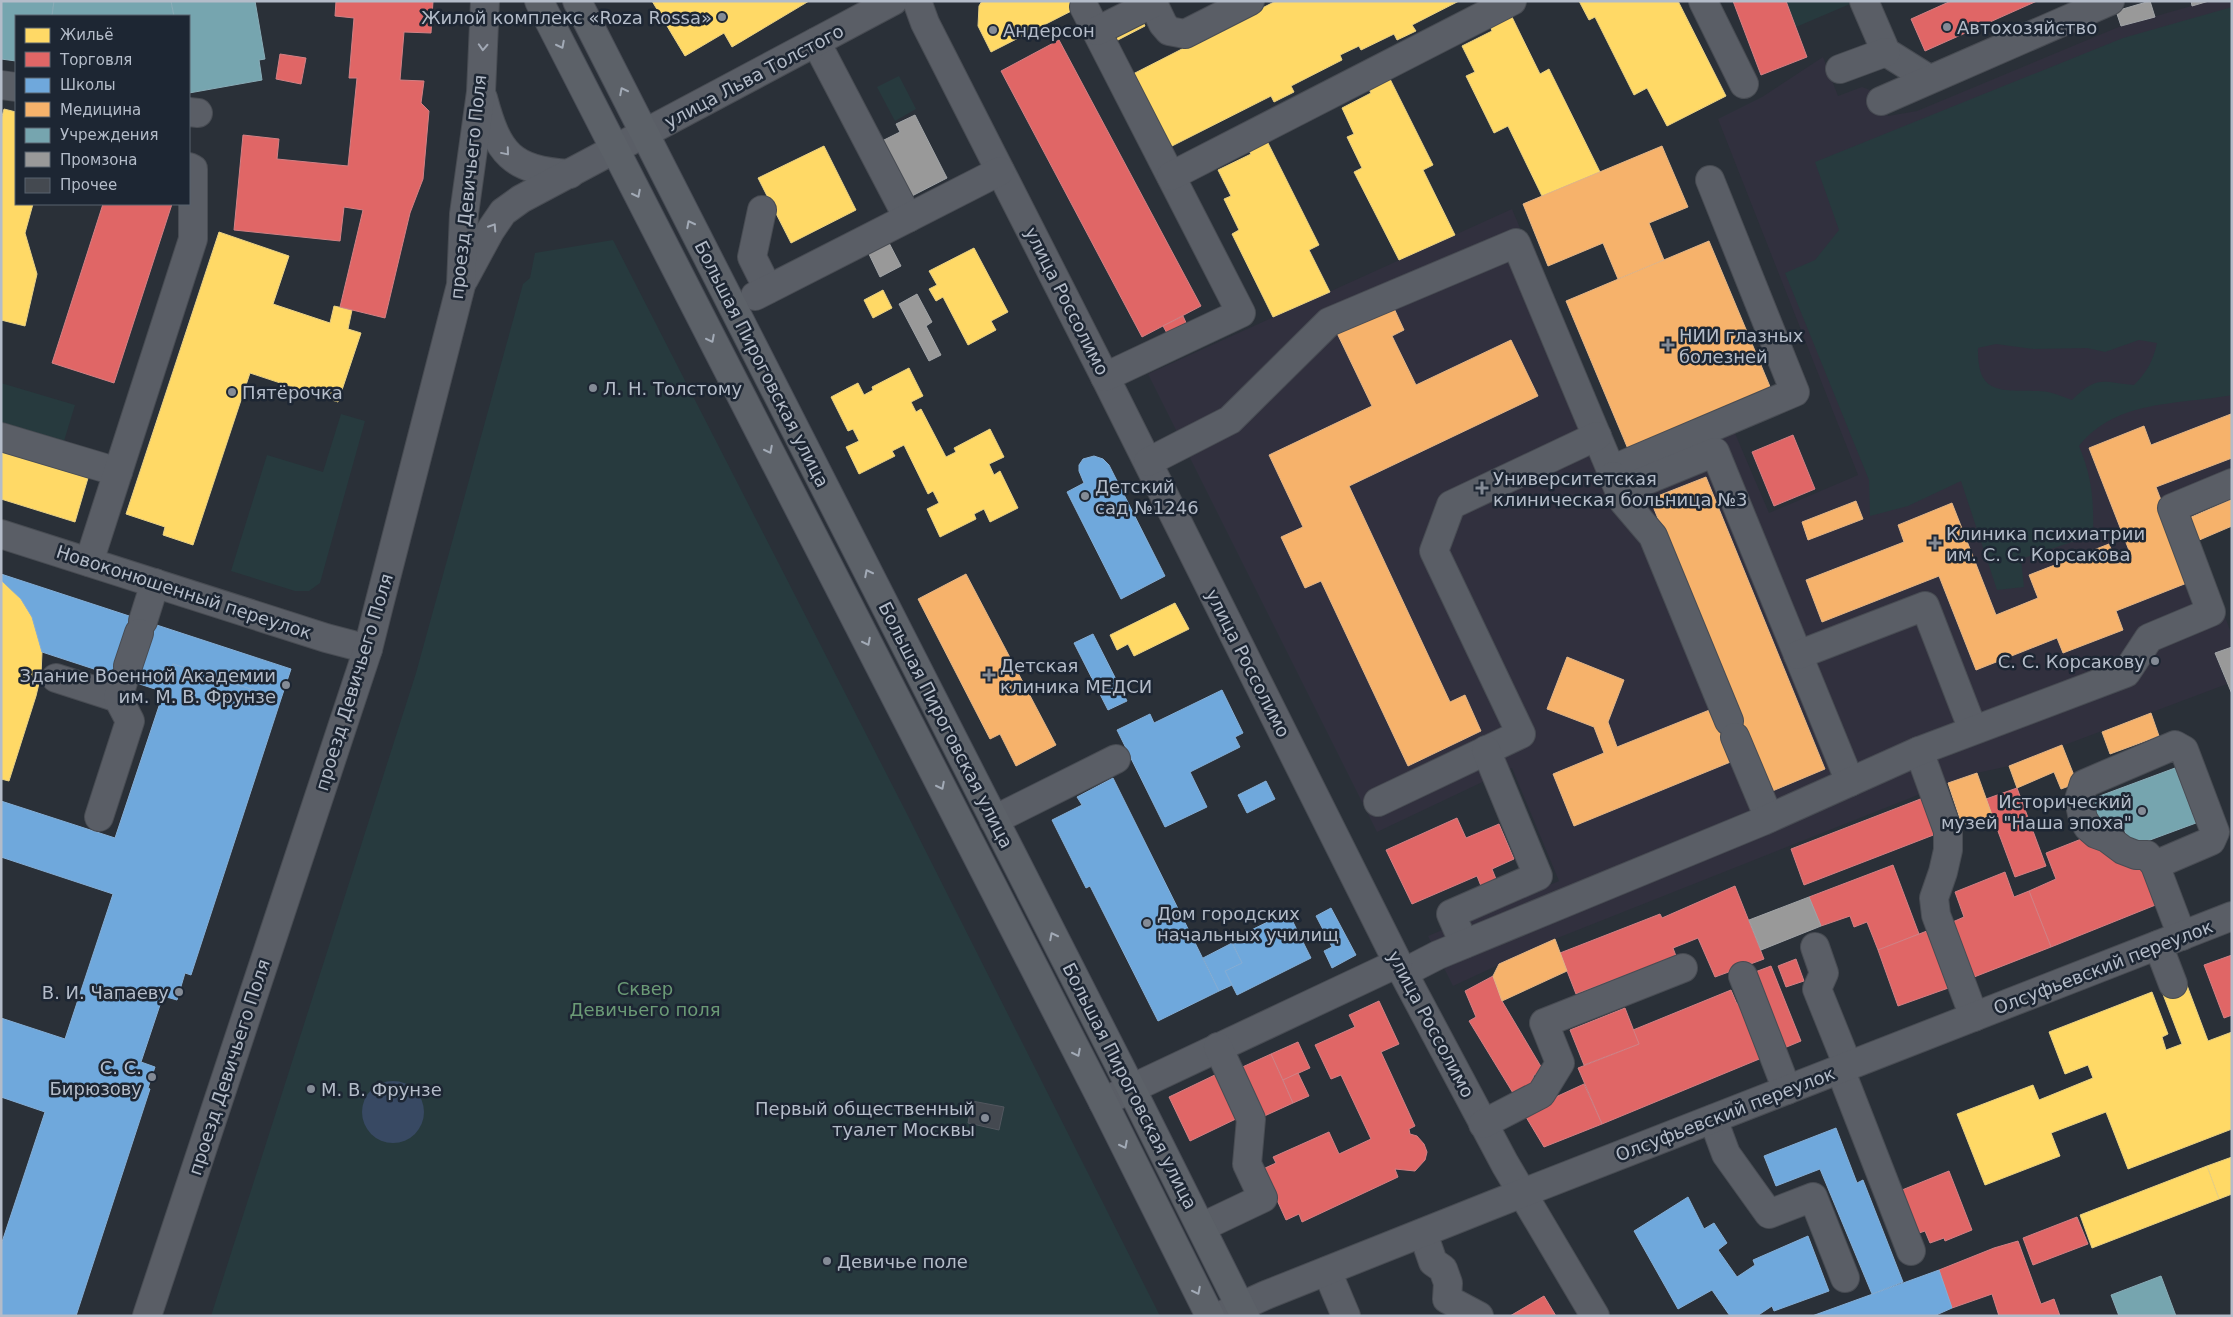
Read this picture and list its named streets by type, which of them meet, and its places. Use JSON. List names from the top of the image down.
{
  "streets": {
    "main road": ["Большая Пироговская улица"],
    "street": [
      "улица Льва Толстого",
      "проезд Девичьего Поля",
      "улица Россолимо",
      "Новоконюшенный переулок",
      "Олсуфьевский переулок"
    ]
  },
  "crossings": [
    ["улица Льва Толстого", "проезд Девичьего Поля"],
    ["улица Льва Толстого", "Большая Пироговская улица"],
    ["проезд Девичьего Поля", "Новоконюшенный переулок"],
    ["улица Россолимо", "Олсуфьевский переулок"],
    ["Большая Пироговская улица", "Олсуфьевский переулок"]
  ],
  "parks": ["Сквер Девичьего поля"],
  "places": {
    "other": [
      "Жилой комплекс «Roza Rossa»",
      "Автохозяйство",
      "Андерсон",
      "Л. Н. Толстому",
      "Пятёрочка",
      "Детский сад №1246",
      "С. С. Корсакову",
      "Здание Военной Академии им. М. В. Фрунзе",
      "Исторический музей \"Наша эпоха\"",
      "Дом городских начальных училищ",
      "В. И. Чапаеву",
      "С. С. Бирюзову",
      "М. В. Фрунзе",
      "Первый общественный туалет Москвы",
      "Девичье поле"
    ],
    "health": [
      "НИИ глазных болезней",
      "Университетская клиническая больница №3",
      "Клиника психиатрии им. С. С. Корсакова",
      "Детская клиника МЕДСИ"
    ]
  },
  "legend": [
    "Жильё",
    "Торговля",
    "Школы",
    "Медицина",
    "Учреждения",
    "Промзона",
    "Прочее"
  ]
}
